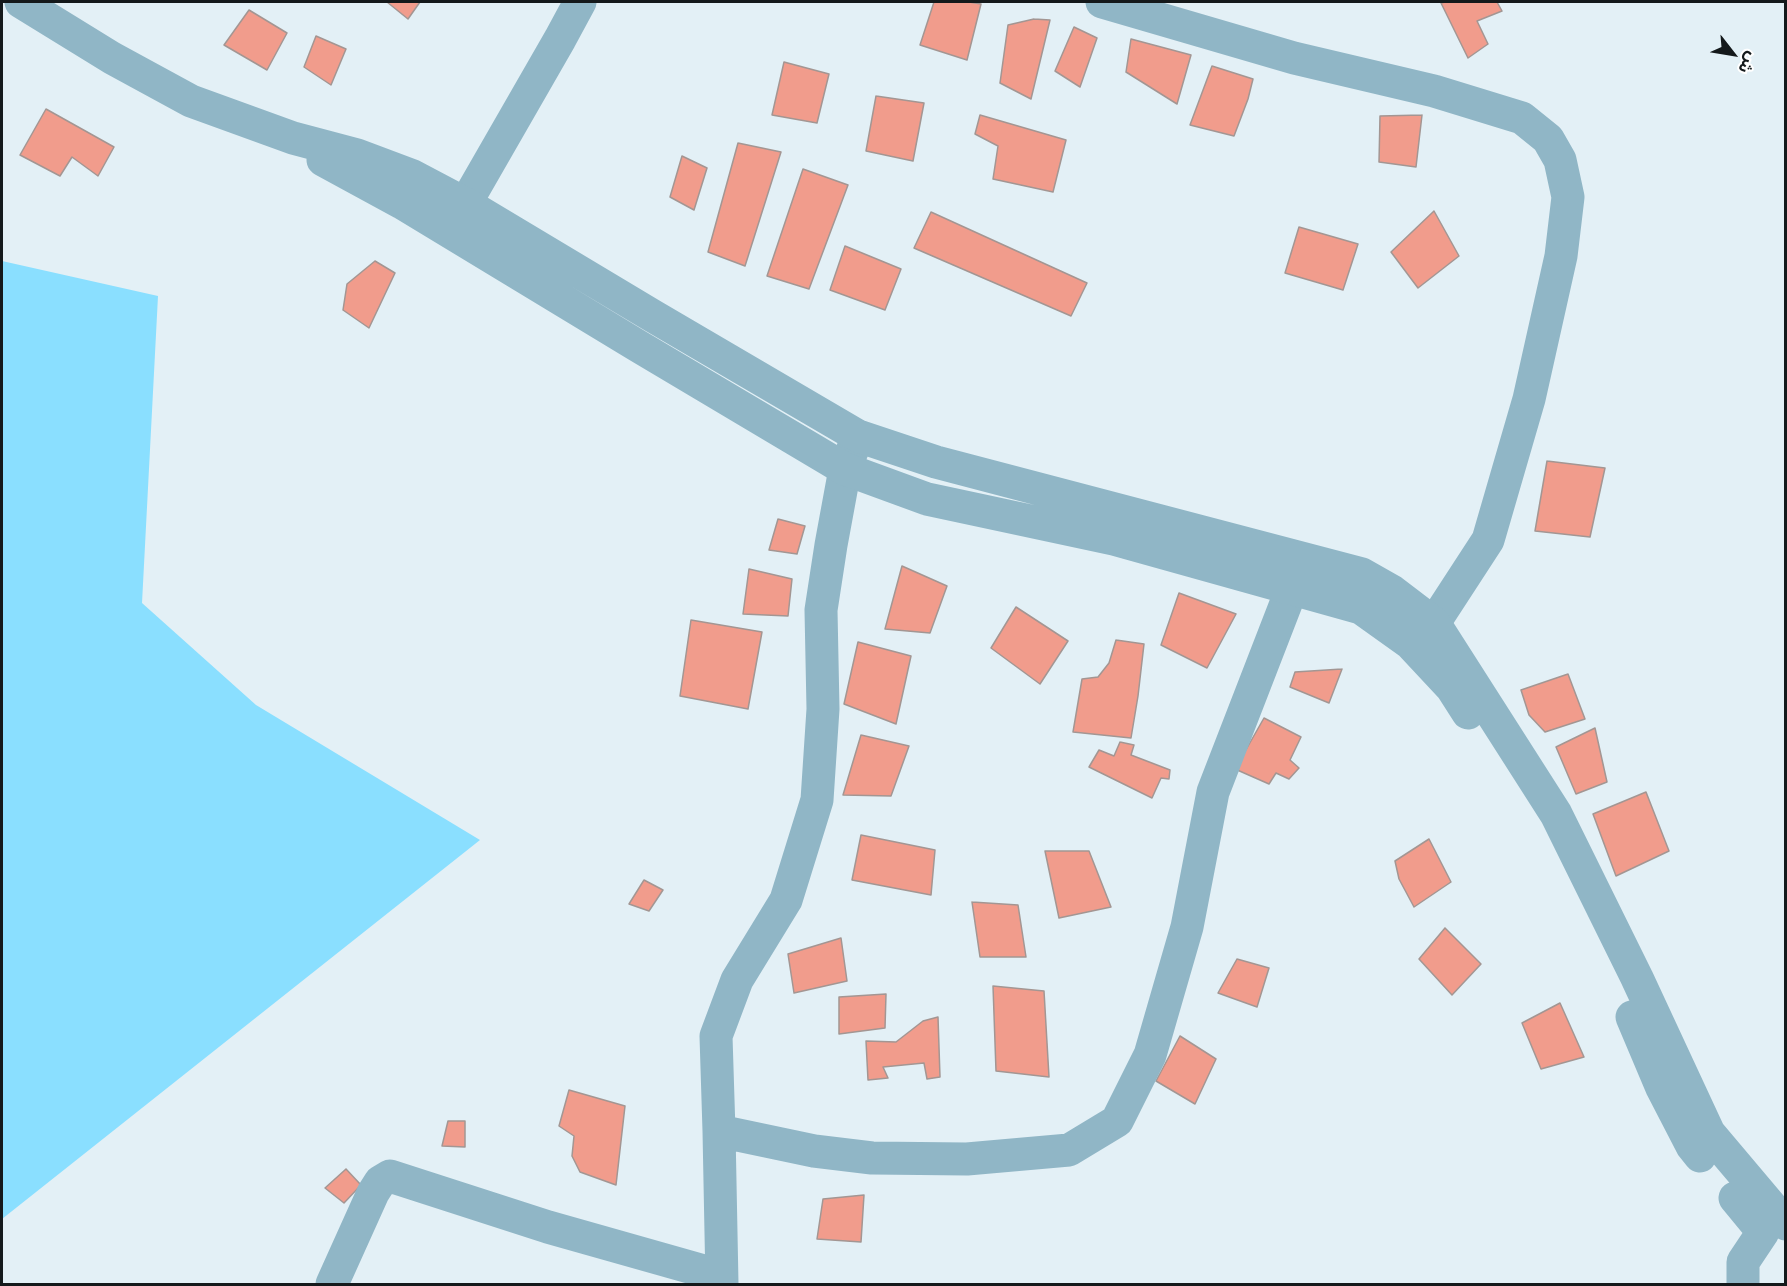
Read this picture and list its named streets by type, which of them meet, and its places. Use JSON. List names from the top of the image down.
{
  "north": "bottom right"
}
